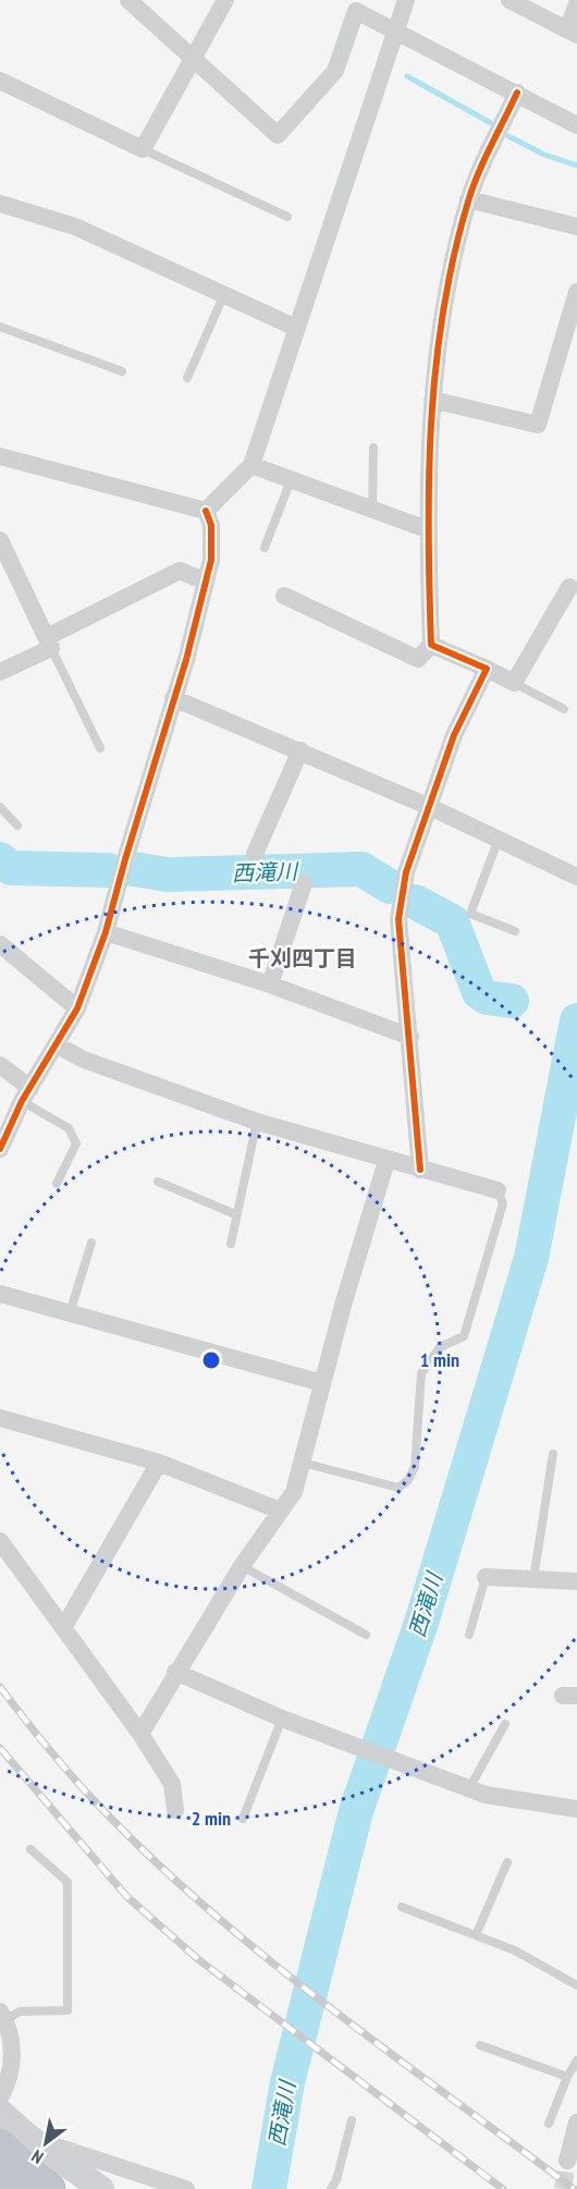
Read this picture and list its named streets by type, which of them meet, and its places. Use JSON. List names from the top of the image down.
{
  "districts": ["千刈四丁目"],
  "water": ["西滝川"],
  "north": "bottom left",
  "rings": ["1 min", "2 min"]
}
